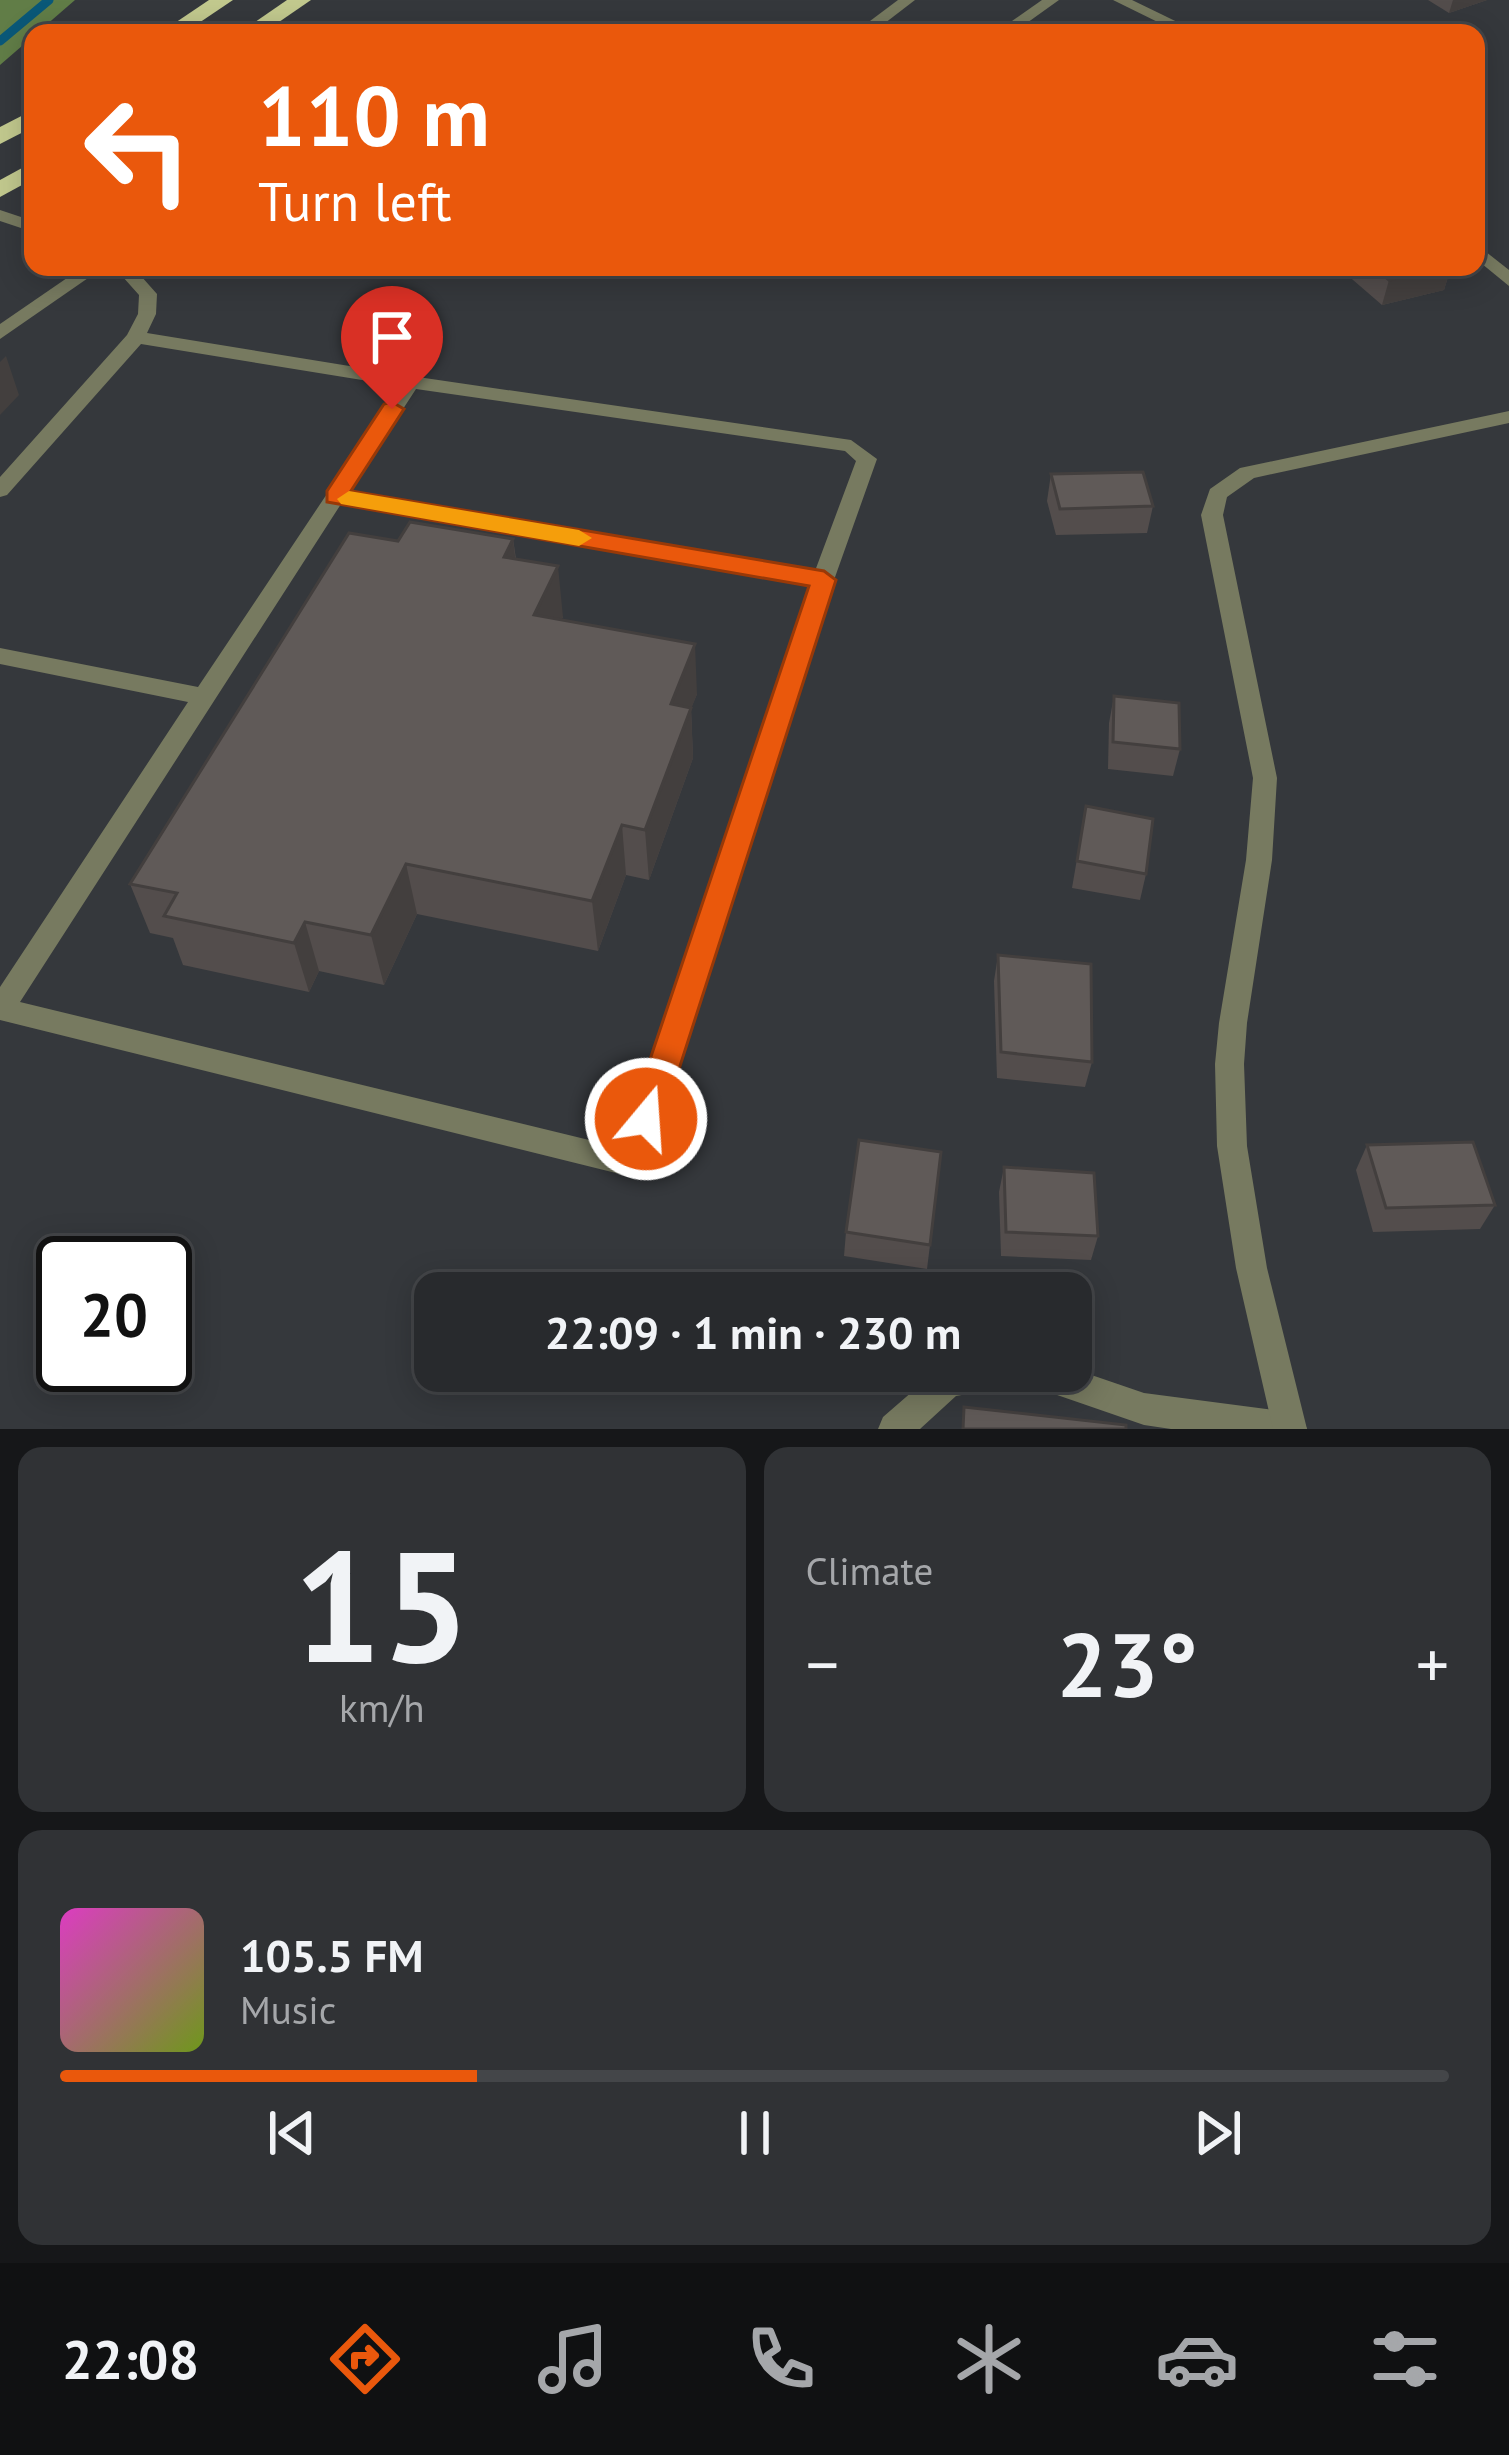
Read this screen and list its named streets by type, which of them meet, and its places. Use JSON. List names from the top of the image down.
{
  "page": {
    "turn": ["110 m", "Turn left"],
    "limit": "20",
    "trip": "22:09 · 1 min · 230 m",
    "tile": [
      ["15", "km/h"],
      "Climate"
    ],
    "heat": ["−", "23°", "+"],
    "song": ["105.5 FM", "Music"],
    "tabs": "22:08"
  }
}
